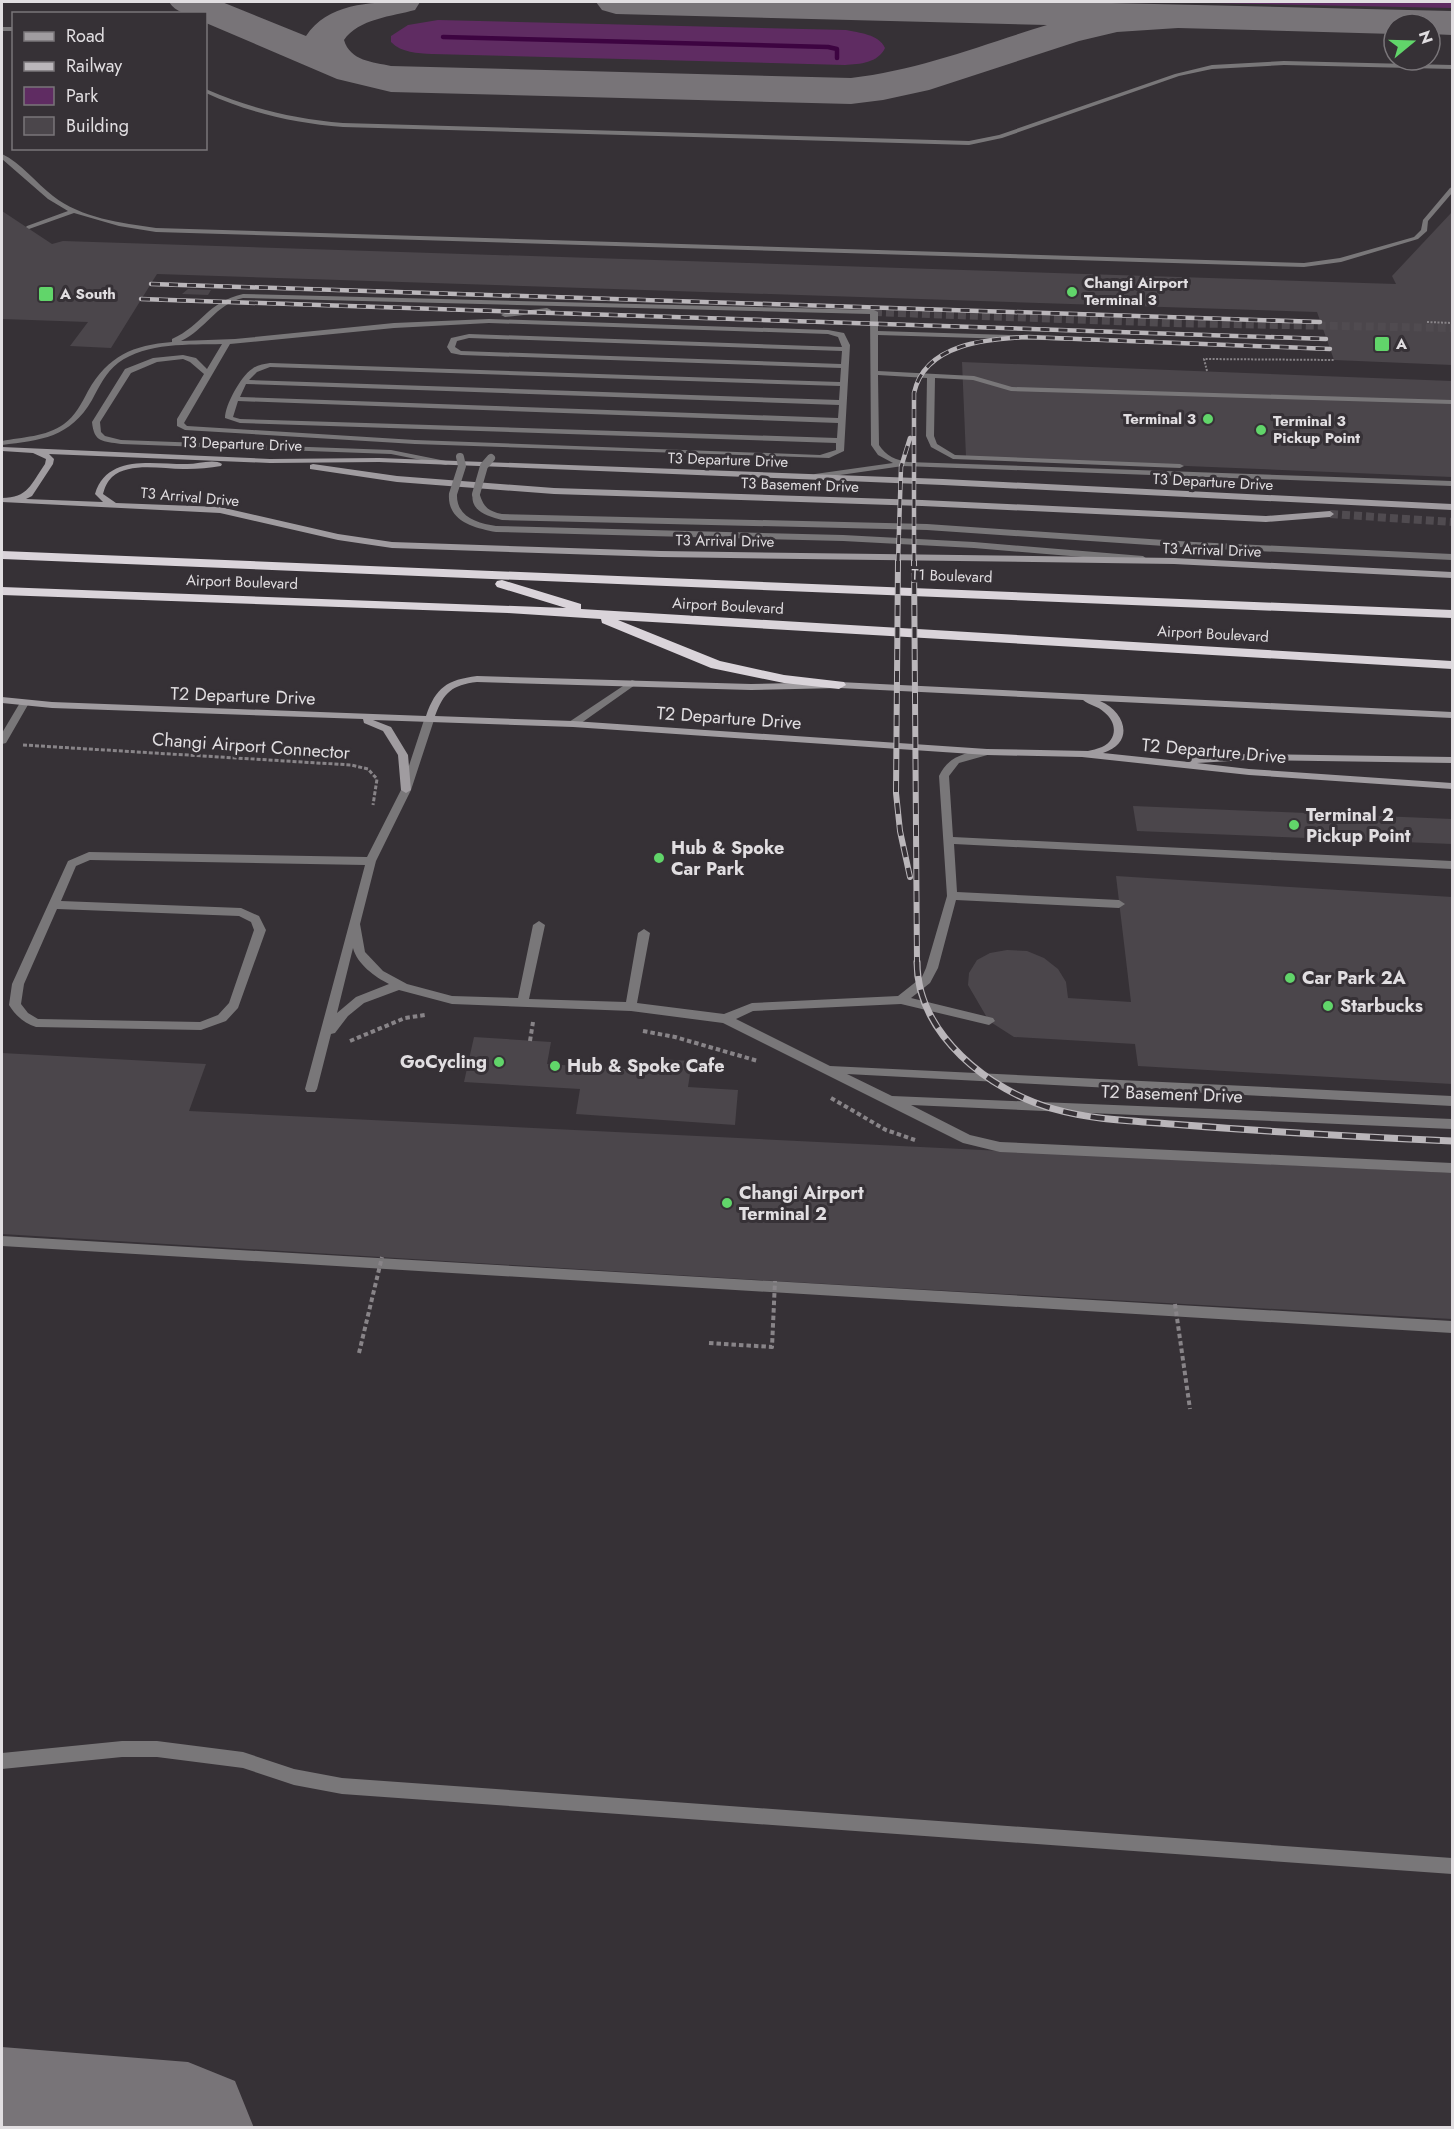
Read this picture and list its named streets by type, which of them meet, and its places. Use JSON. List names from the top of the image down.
{
  "streets": {
    "highway": ["T1 Boulevard", "Airport Boulevard"],
    "main road": [
      "T3 Departure Drive",
      "T3 Basement Drive",
      "T3 Arrival Drive",
      "T2 Departure Drive"
    ],
    "lane": ["T2 Basement Drive"],
    "path": ["Changi Airport Connector"]
  },
  "crossings": [
    ["T3 Departure Drive", "T3 Basement Drive"],
    ["T1 Boulevard", "Airport Boulevard"]
  ],
  "places": {
    "other": [
      "Changi Airport Terminal 3",
      "Terminal 3",
      "Terminal 3 Pickup Point",
      "Terminal 2 Pickup Point",
      "Hub & Spoke Car Park",
      "Car Park 2A",
      "Starbucks",
      "GoCycling",
      "Hub & Spoke Cafe",
      "Changi Airport Terminal 2"
    ],
    "transit": ["A South", "A"]
  },
  "legend": [
    "Road",
    "Railway",
    "Park",
    "Building"
  ],
  "north": "right"
}
